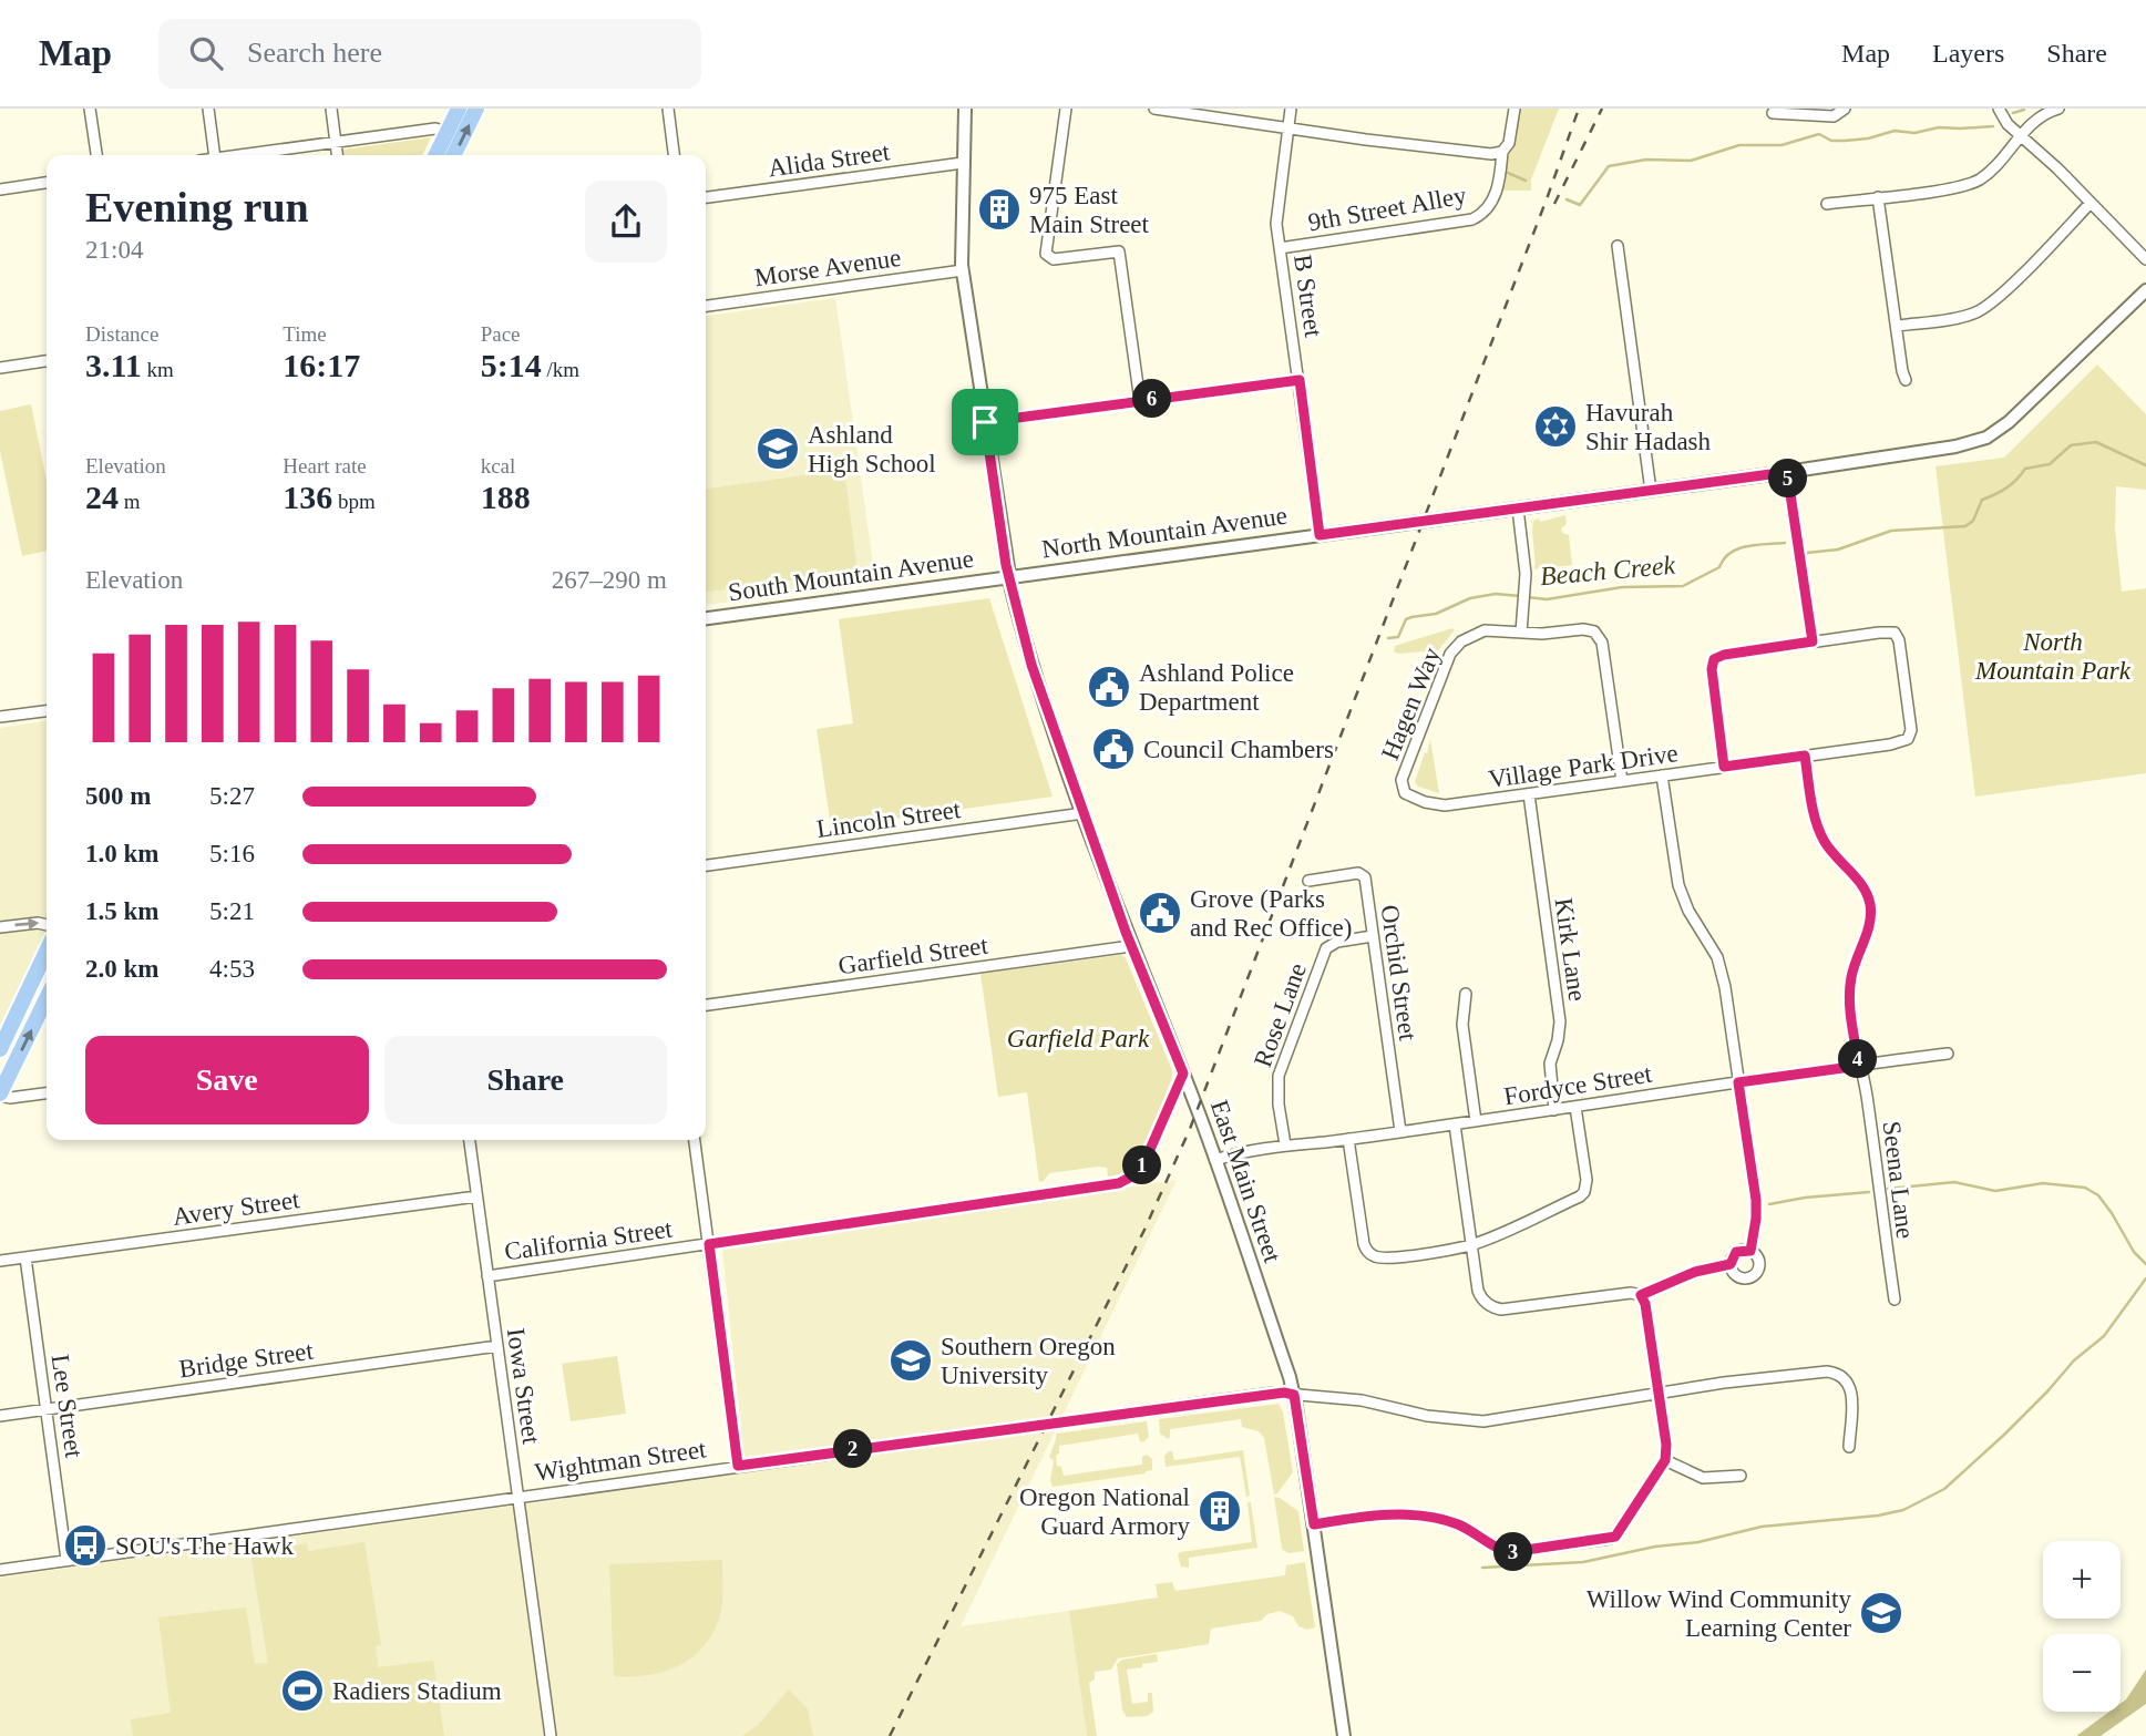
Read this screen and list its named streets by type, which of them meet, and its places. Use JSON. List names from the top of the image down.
{
  "streets": {
    "street": [
      "Alida Street",
      "9th Street Alley",
      "Morse Avenue",
      "B Street",
      "North Mountain Avenue",
      "South Mountain Avenue",
      "Hagen Way",
      "Village Park Drive",
      "Lincoln Street",
      "Kirk Lane",
      "Garfield Street",
      "Orchid Street",
      "Rose Lane",
      "Fordyce Street",
      "Seena Lane",
      "East Main Street",
      "Avery Street",
      "California Street",
      "Bridge Street",
      "Iowa Street",
      "Lee Street",
      "Wightman Street"
    ]
  },
  "crossings": [
    ["Alida Street", "East Main Street"],
    ["9th Street Alley", "B Street"],
    ["Morse Avenue", "East Main Street"],
    ["B Street", "North Mountain Avenue"],
    ["North Mountain Avenue", "South Mountain Avenue"],
    ["North Mountain Avenue", "East Main Street"],
    ["South Mountain Avenue", "East Main Street"],
    ["Hagen Way", "Village Park Drive"],
    ["Village Park Drive", "Kirk Lane"],
    ["Village Park Drive", "Seena Lane"],
    ["Lincoln Street", "East Main Street"],
    ["Kirk Lane", "Fordyce Street"],
    ["Garfield Street", "East Main Street"],
    ["Orchid Street", "Rose Lane"],
    ["Orchid Street", "Fordyce Street"],
    ["Rose Lane", "Fordyce Street"],
    ["Fordyce Street", "Seena Lane"],
    ["Fordyce Street", "East Main Street"],
    ["East Main Street", "California Street"],
    ["East Main Street", "Wightman Street"],
    ["Avery Street", "Iowa Street"],
    ["Avery Street", "Lee Street"],
    ["California Street", "Iowa Street"],
    ["Bridge Street", "Iowa Street"],
    ["Bridge Street", "Lee Street"],
    ["Iowa Street", "Wightman Street"],
    ["Lee Street", "Wightman Street"]
  ],
  "water": ["Beach Creek"],
  "parks": ["North Mountain Park", "Garfield Park"],
  "places": {
    "building": ["975 East Main Street", "Oregon National Guard Armory"],
    "synagogue": ["Havurah Shir Hadash"],
    "school or university": ["Ashland High School", "Southern Oregon University", "Willow Wind Community Learning Center"],
    "public building": ["Ashland Police Department", "Council Chambers", "Grove (Parks and Rec Office)"],
    "bus stop": ["SOU's The Hawk"],
    "sports": ["Radiers Stadium"]
  },
  "page": {
    "header": "Map",
    "search": "Search here",
    "nav": ["Map", "Layers", "Share"],
    "heading": ["Evening run", "21:04"],
    "stats": [
      ["Distance", "3.11 km"],
      ["Time", "16:17"],
      ["Pace", "5:14 /km"],
      ["Elevation", "24 m"],
      ["Heart rate", "136 bpm"],
      ["kcal", "188"]
    ],
    "pins": [
      "6",
      "5",
      "4",
      "1",
      "2",
      "3"
    ],
    "chart": ["Elevation", "267–290 m"],
    "list": [
      {
        "name": "500 m",
        "note": "5:27"
      },
      {
        "name": "1.0 km",
        "note": "5:16"
      },
      {
        "name": "1.5 km",
        "note": "5:21"
      },
      {
        "name": "2.0 km",
        "note": "4:53"
      }
    ],
    "buttons": ["Save", "Share"],
    "map_buttons": ["+", "−"]
  }
}
